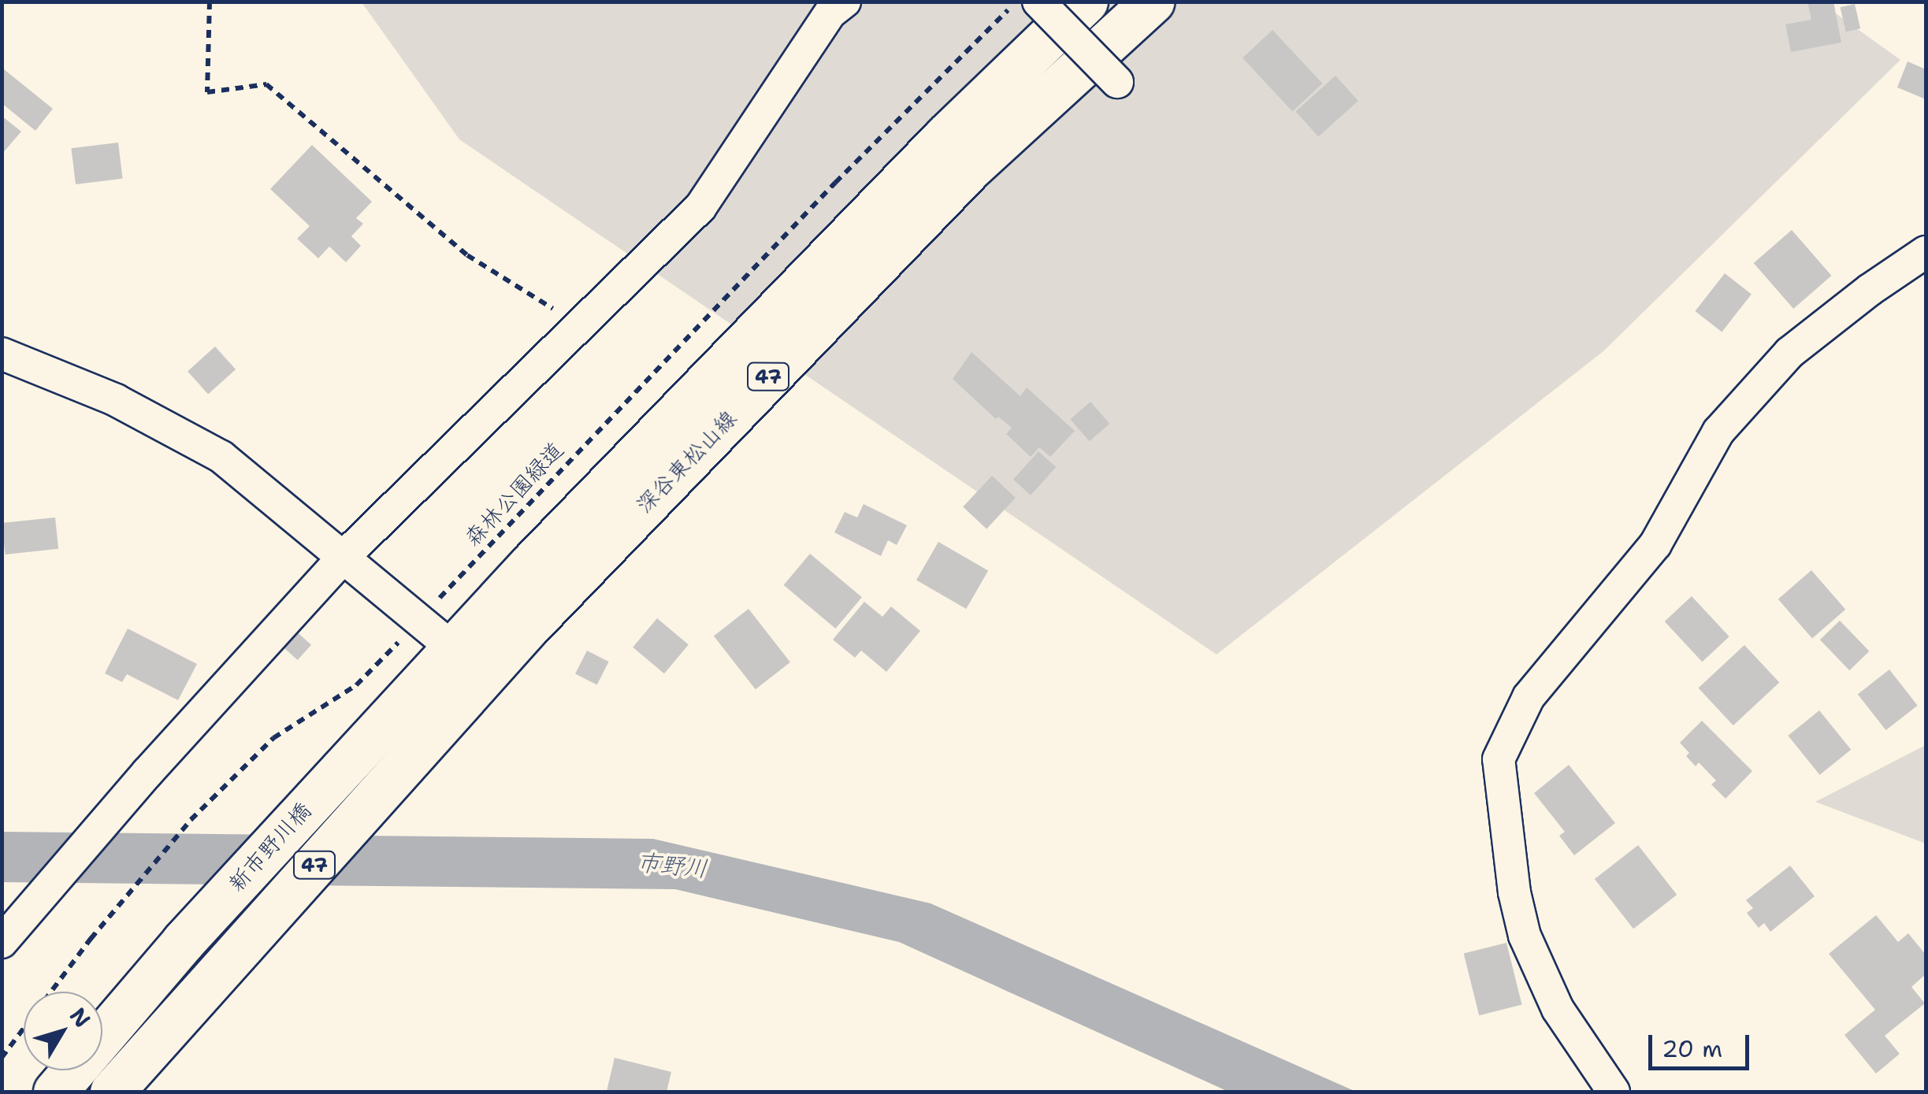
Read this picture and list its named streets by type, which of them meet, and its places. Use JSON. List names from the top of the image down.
{
  "streets": {
    "main road": ["47", "深谷東松山線", "新市野川橋"],
    "path": ["森林公園緑道"]
  },
  "crossings": [
    ["深谷東松山線", "新市野川橋"]
  ],
  "water": ["市野川"],
  "scale_bar": "20 m",
  "north": "top right"
}
